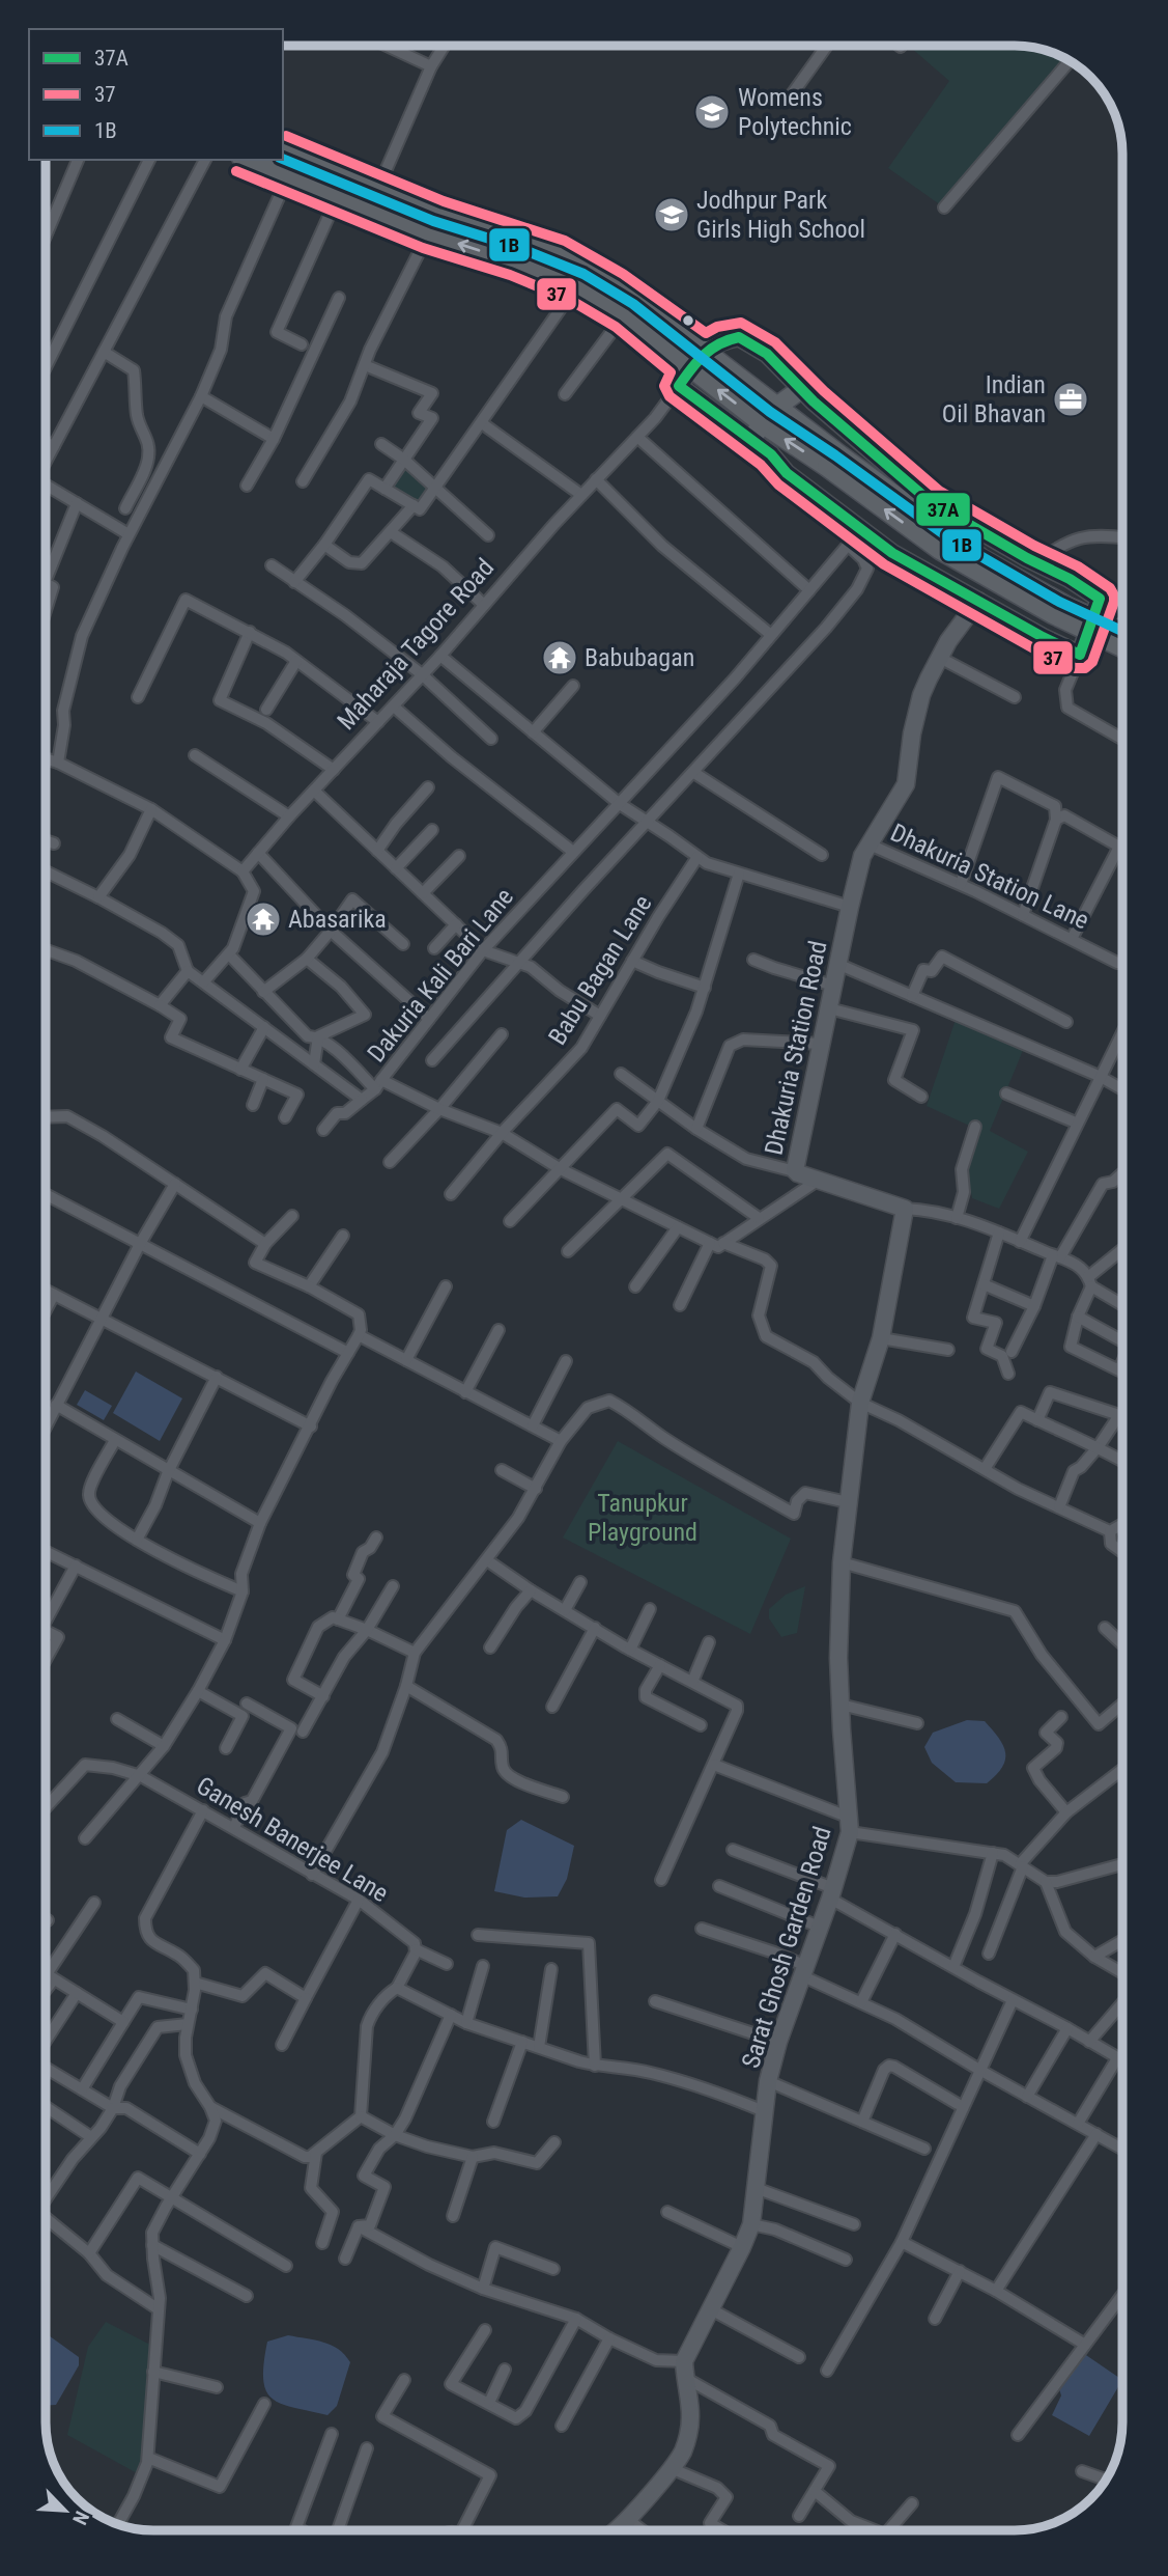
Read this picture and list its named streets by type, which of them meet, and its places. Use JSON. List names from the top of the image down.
{
  "streets": {
    "street": [
      "Maharaja Tagore Road",
      "Dhakuria Station Lane",
      "Babu Bagan Lane",
      "Dakuria Kali Bari Lane",
      "Dhakuria Station Road",
      "Ganesh Banerjee Lane",
      "Sarat Ghosh Garden Road"
    ]
  },
  "crossings": [
    ["Dhakuria Station Lane", "Dhakuria Station Road"],
    ["Babu Bagan Lane", "Dakuria Kali Bari Lane"]
  ],
  "parks": ["Tanupkur Playground"],
  "places": {
    "school or university": ["Womens Polytechnic", "Jodhpur Park Girls High School"],
    "office": ["Indian Oil Bhavan"],
    "temple": ["Babubagan", "Abasarika"]
  },
  "lines": ["transit line 37", "transit line 1B", "transit line 37A"],
  "legend": ["37A", "37", "1B"],
  "north": "bottom right"
}
